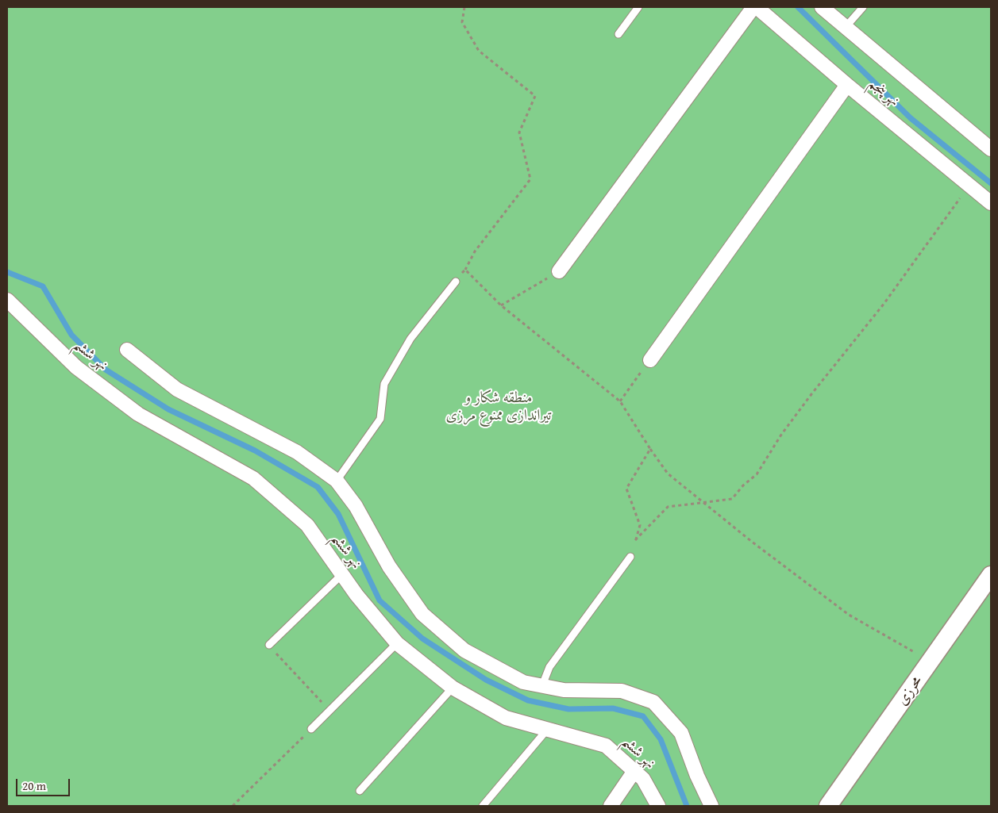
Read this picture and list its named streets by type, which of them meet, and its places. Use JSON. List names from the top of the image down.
{
  "streets": {
    "street": ["نهر پنجم", "نهر ششم", "محرزی"]
  },
  "parks": ["منطقه شکار و تیراندازی ممنوع مرزی"],
  "scale_bar": "20 m"
}
